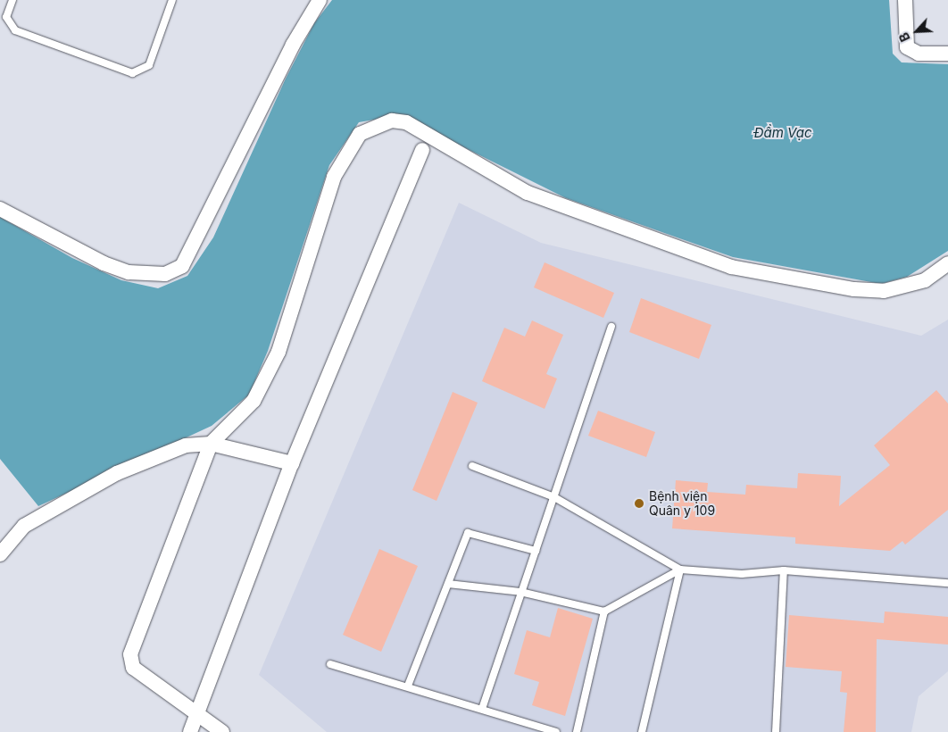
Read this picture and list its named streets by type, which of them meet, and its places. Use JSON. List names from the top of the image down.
{
  "water": ["Đầm Vạc"],
  "places": ["Bệnh viện Quân y 109"],
  "north": "bottom left"
}
